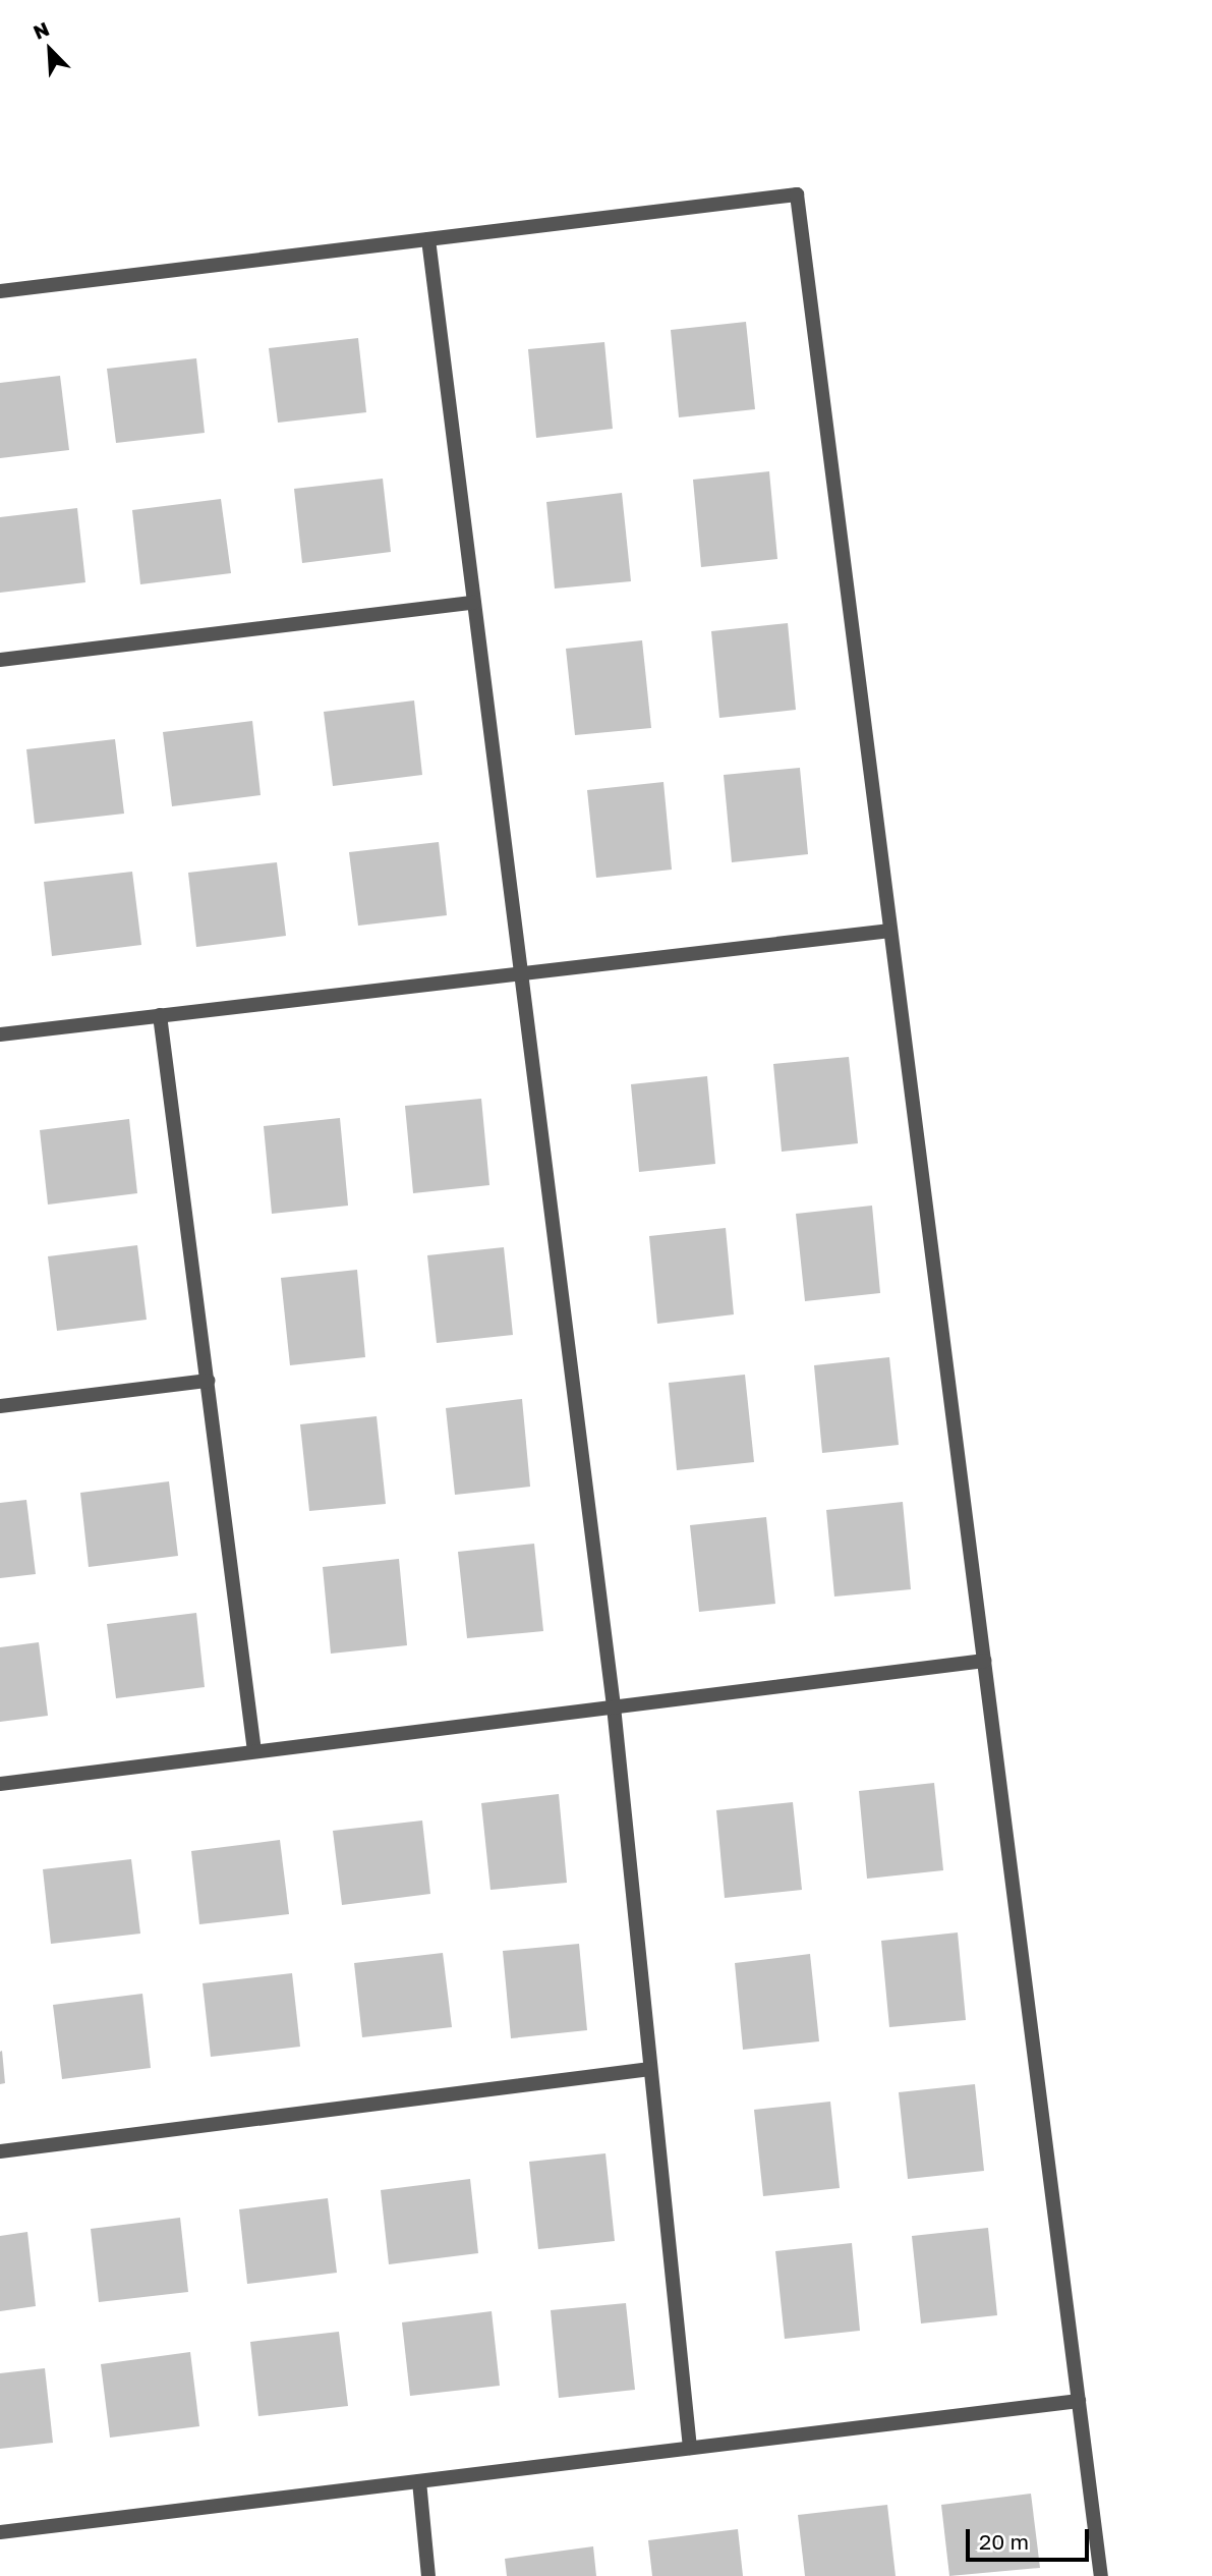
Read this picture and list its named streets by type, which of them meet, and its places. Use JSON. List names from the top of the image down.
{
  "scale_bar": "20 m",
  "north": "top left"
}
